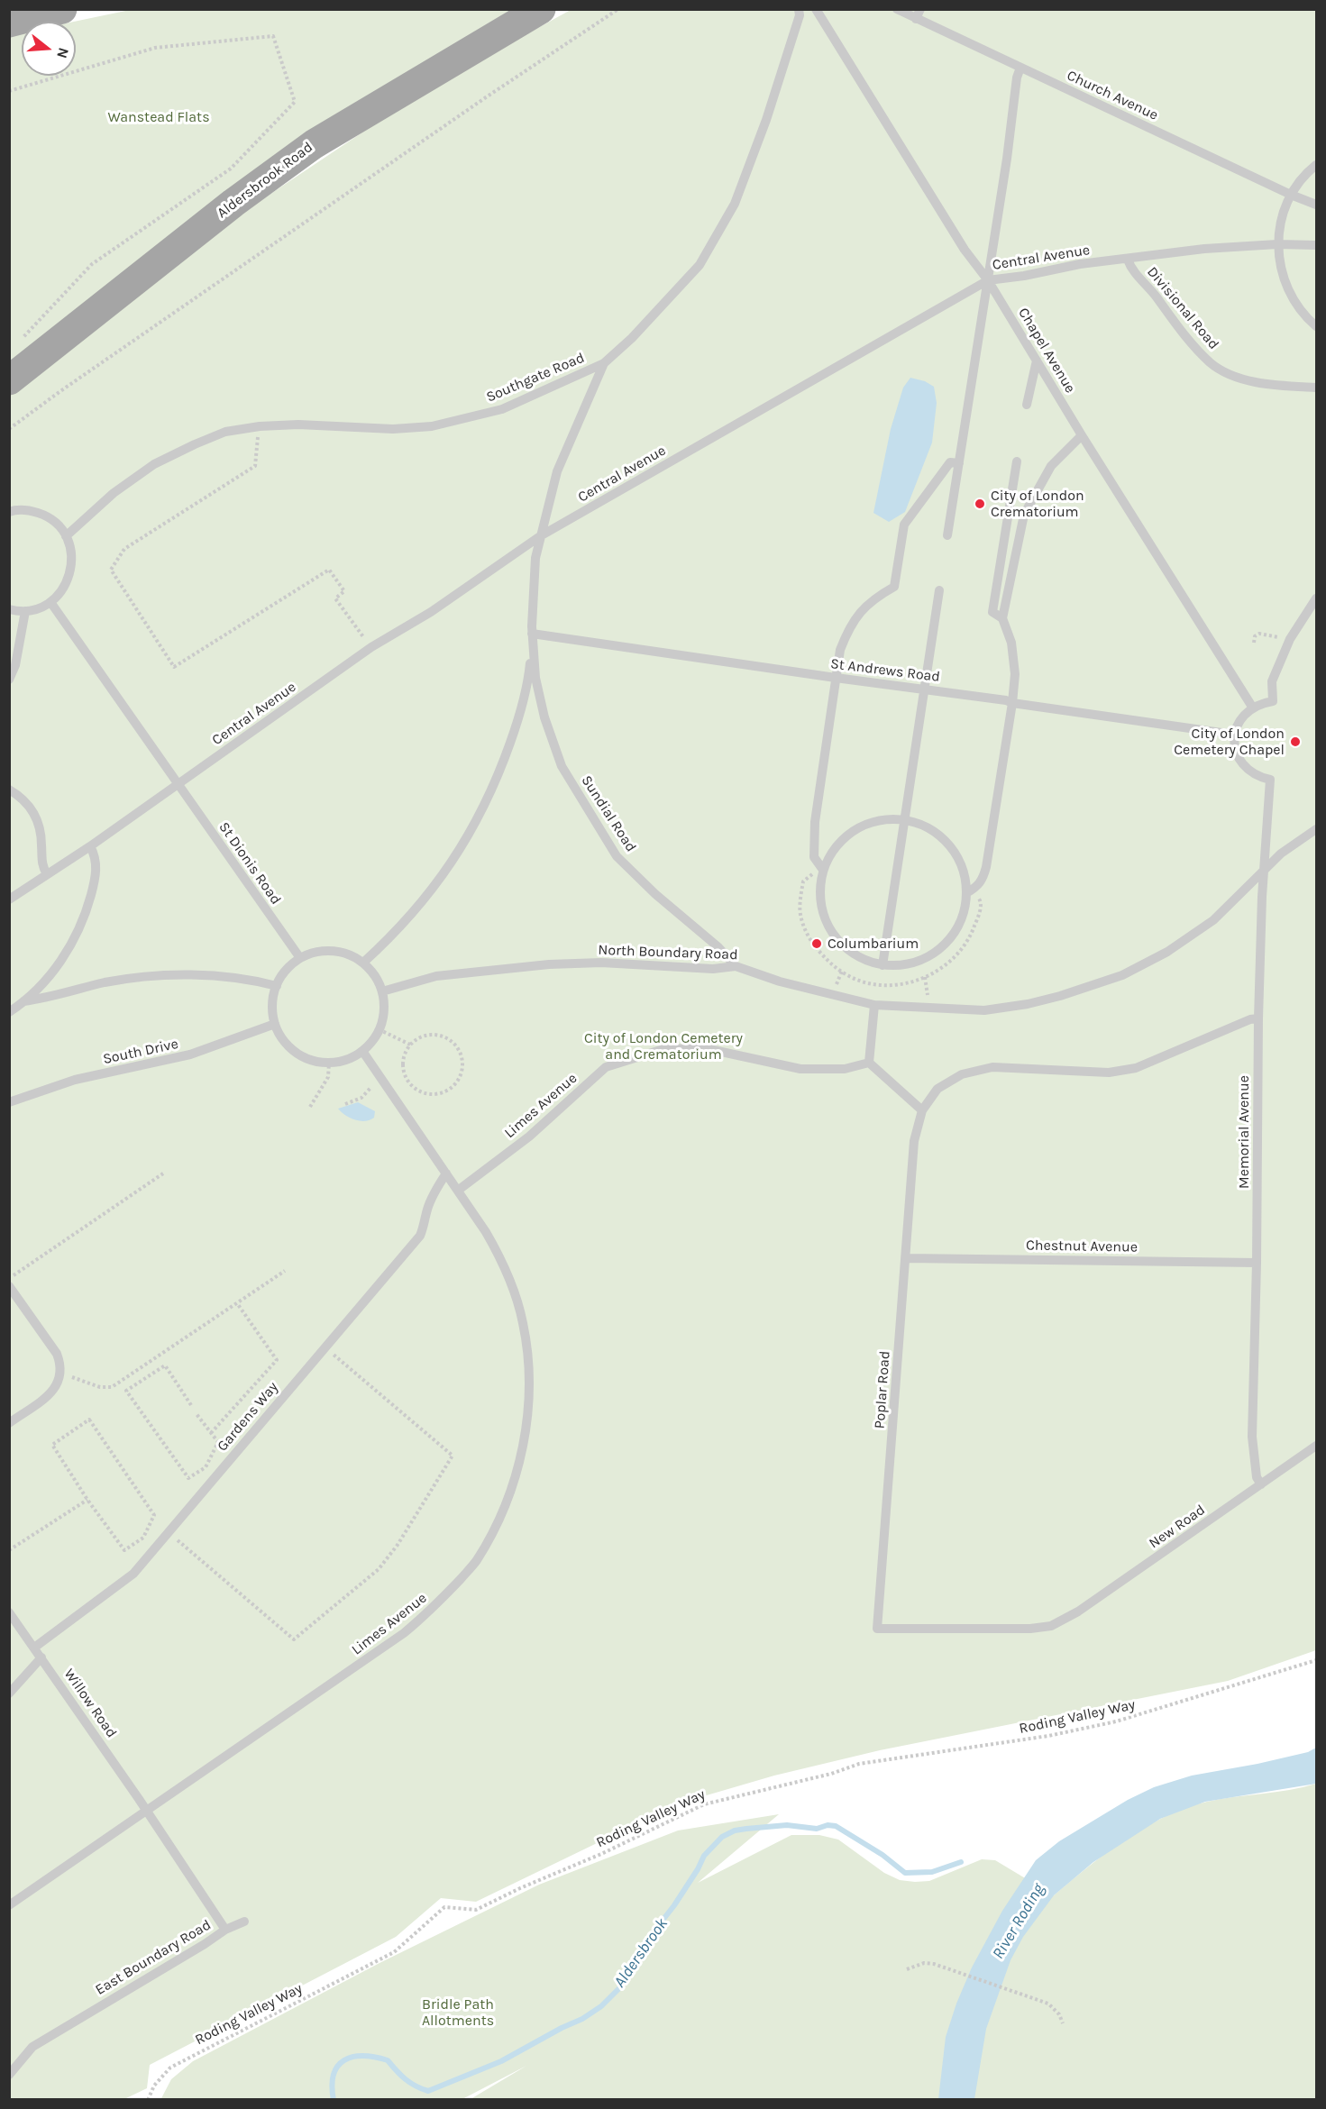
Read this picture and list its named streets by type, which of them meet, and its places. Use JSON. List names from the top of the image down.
{
  "streets": {
    "main road": ["Aldersbrook Road"],
    "lane": [
      "Church Avenue",
      "Central Avenue",
      "Divisional Road",
      "Chapel Avenue",
      "Southgate Road",
      "St Andrews Road",
      "Sundial Road",
      "St Dionis Road",
      "North Boundary Road",
      "South Drive",
      "Limes Avenue",
      "Memorial Avenue",
      "Chestnut Avenue",
      "Poplar Road",
      "Gardens Way",
      "New Road",
      "Willow Road",
      "East Boundary Road"
    ],
    "path": ["Roding Valley Way"]
  },
  "crossings": [
    ["Central Avenue", "Divisional Road"],
    ["Central Avenue", "Chapel Avenue"],
    ["Central Avenue", "St Dionis Road"],
    ["St Andrews Road", "Sundial Road"],
    ["St Andrews Road", "Memorial Avenue"],
    ["Sundial Road", "North Boundary Road"],
    ["St Dionis Road", "North Boundary Road"],
    ["St Dionis Road", "South Drive"],
    ["North Boundary Road", "South Drive"],
    ["North Boundary Road", "Memorial Avenue"],
    ["Limes Avenue", "Willow Road"],
    ["Limes Avenue", "East Boundary Road"],
    ["Memorial Avenue", "Chestnut Avenue"],
    ["Memorial Avenue", "New Road"],
    ["Chestnut Avenue", "Poplar Road"],
    ["Poplar Road", "New Road"],
    ["Gardens Way", "Willow Road"],
    ["Willow Road", "East Boundary Road"]
  ],
  "water": ["River Roding", "Aldersbrook"],
  "parks": ["Wanstead Flats", "City of London Cemetery and Crematorium", "Bridle Path Allotments"],
  "places": ["City of London Crematorium", "City of London Cemetery Chapel", "Columbarium"],
  "north": "right"
}
